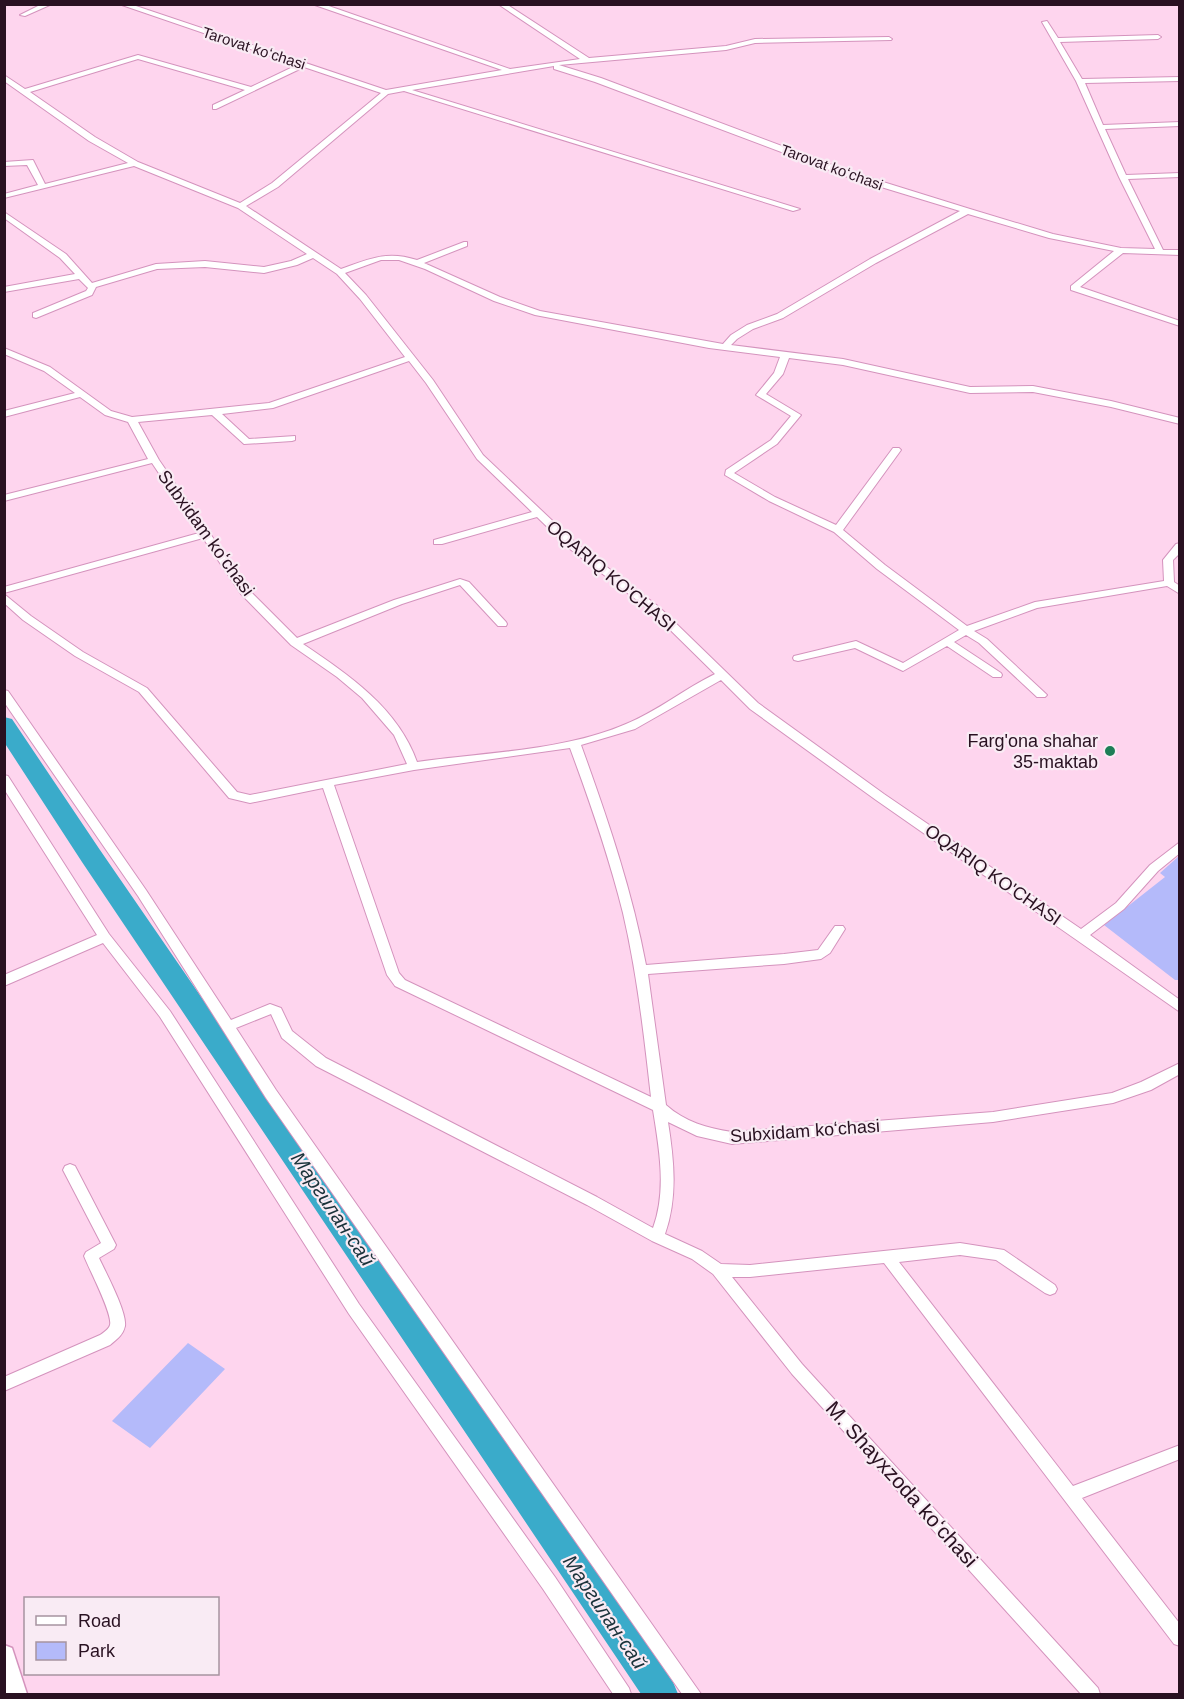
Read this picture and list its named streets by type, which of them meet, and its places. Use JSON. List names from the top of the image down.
{
  "streets": {
    "street": [
      "Tarovat koʻchasi",
      "Subxidam koʻchasi",
      "OQARIQ KO'CHASI",
      "M. Shayxzoda koʻchasi"
    ]
  },
  "water": ["Маргилан-сай"],
  "places": ["Farg'ona shahar 35-maktab"],
  "legend": ["Road", "Park"]
}
